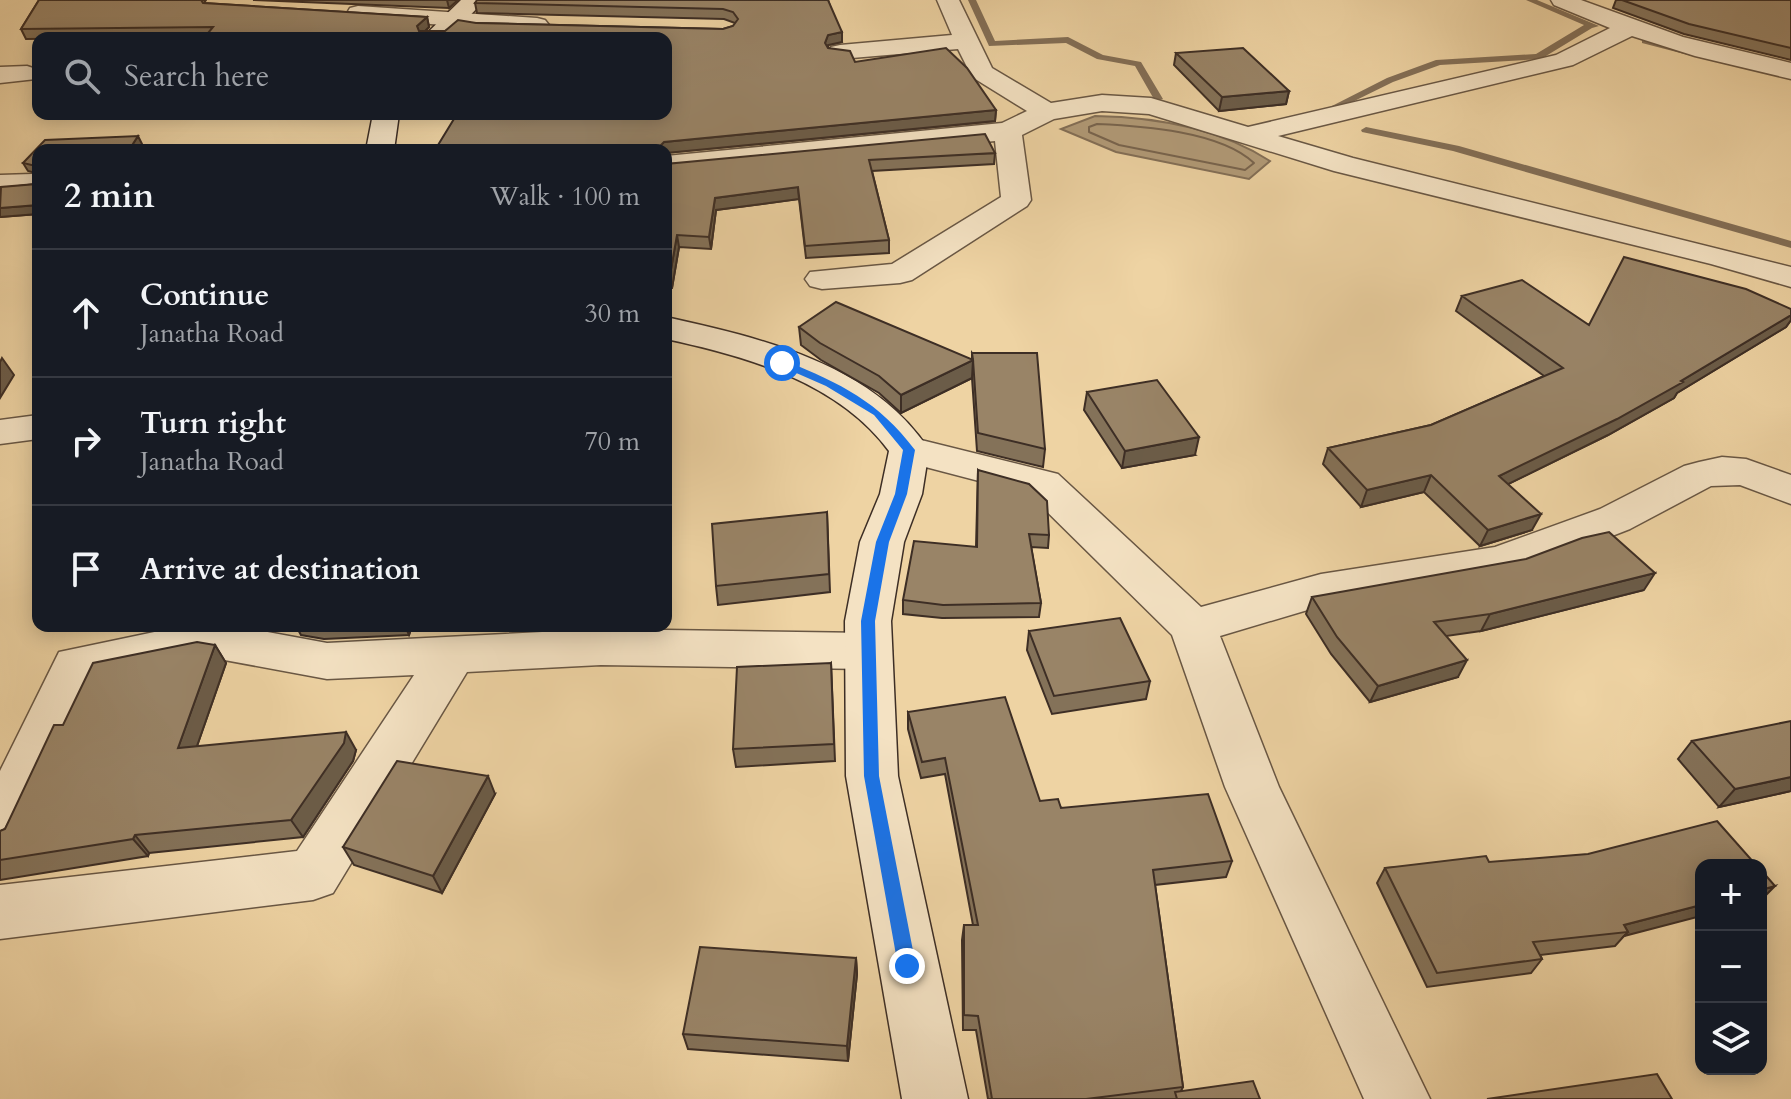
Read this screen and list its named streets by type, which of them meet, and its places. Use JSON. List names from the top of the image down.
{
  "page": {
    "search": "Search here",
    "heading": ["2 min", "Walk · 100 m"],
    "list": [
      ["Continue", "Janatha Road", "30 m"],
      ["Turn right", "Janatha Road", "70 m"],
      "Arrive at destination"
    ],
    "map_buttons": ["+", "−"]
  }
}
